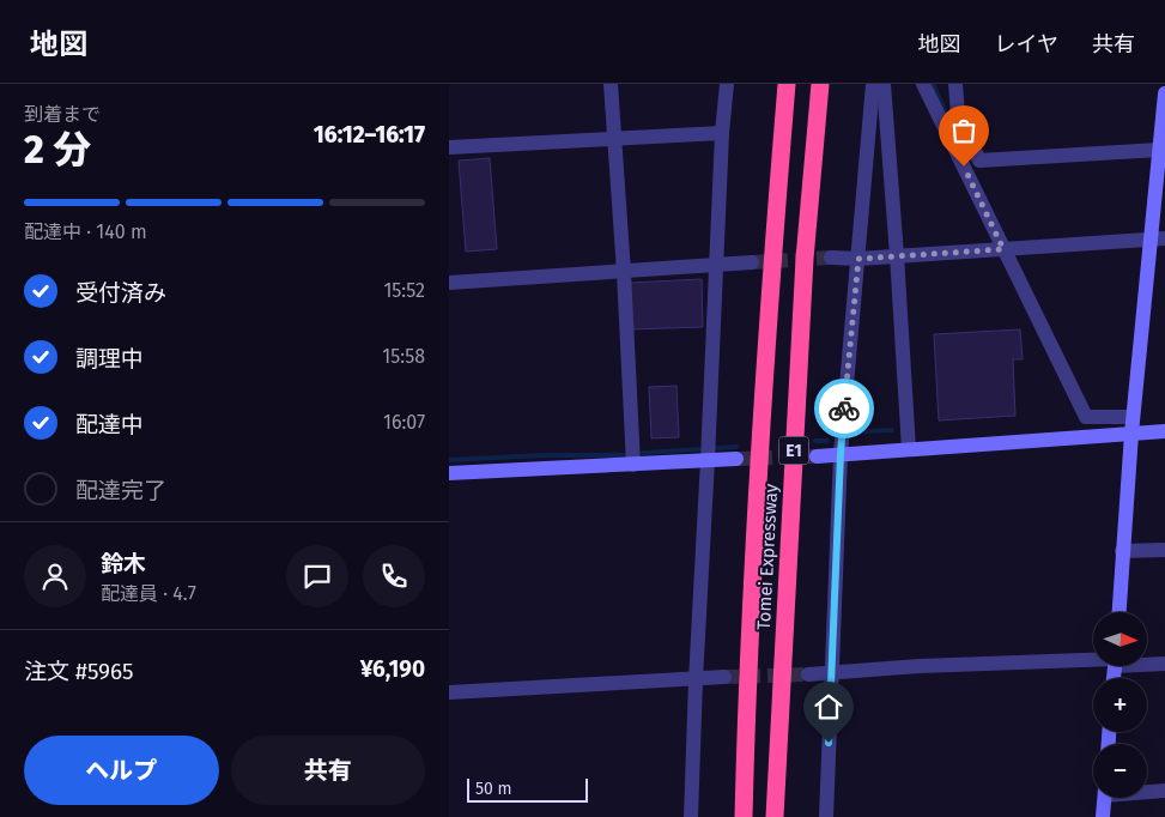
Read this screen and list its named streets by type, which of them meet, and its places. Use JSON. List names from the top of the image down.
{
  "streets": {
    "highway": ["E1", "Tomei Expressway"]
  },
  "scale_bar": "50 m",
  "north": "right",
  "page": {
    "header": "地図",
    "nav": ["地図", "レイヤ", "共有"],
    "heading": ["2 分", "到着まで", "16:12–16:17"],
    "panel": [
      "鈴木",
      "配達員 · 4.7",
      "注文 #5965",
      "¥6,190"
    ],
    "bar": "配達中 · 140 m",
    "list": [
      ["受付済み", "15:52"],
      ["調理中", "15:58"],
      ["配達中", "16:07"],
      "配達完了"
    ],
    "map_buttons": ["+", "−"],
    "buttons": ["ヘルプ", "共有"],
    "scale": "50 m"
  }
}
